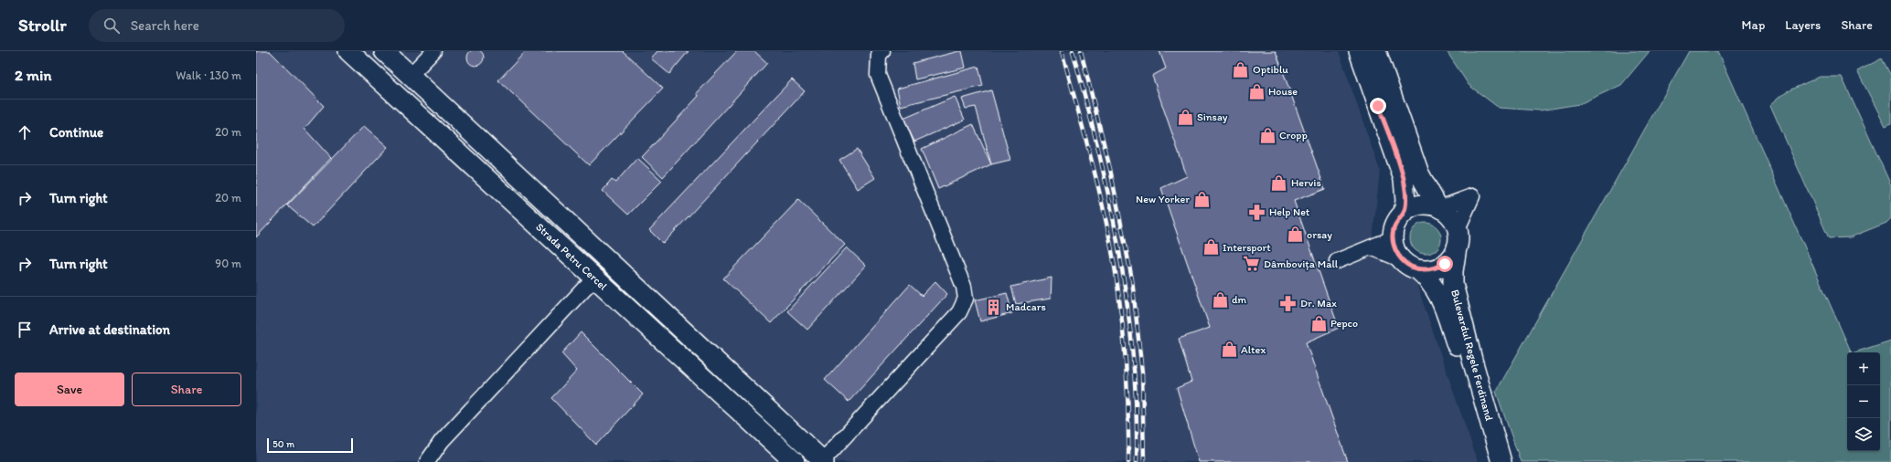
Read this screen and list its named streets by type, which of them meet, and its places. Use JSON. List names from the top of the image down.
{
  "streets": {
    "main road": ["Strada Petru Cercel", "Bulevardul Regele Ferdinand"]
  },
  "places": {
    "shop": [
      "Optiblu",
      "House",
      "Sinsay",
      "Cropp",
      "Hervis",
      "New Yorker",
      "orsay",
      "Intersport",
      "dm",
      "Pepco",
      "Altex"
    ],
    "pharmacy": ["Help Net", "Dr. Max"],
    "supermarket": ["Dâmbovița Mall"],
    "building": ["Madcars"]
  },
  "scale_bar": "50 m",
  "page": {
    "header": "Strollr",
    "search": "Search here",
    "nav": ["Map", "Layers", "Share"],
    "heading": ["2 min", "Walk · 130 m"],
    "list": [
      ["Continue", "20 m"],
      ["Turn right", "20 m"],
      ["Turn right", "90 m"],
      "Arrive at destination"
    ],
    "map_buttons": ["+", "−"],
    "buttons": ["Save", "Share"],
    "scale": "50 m"
  }
}
